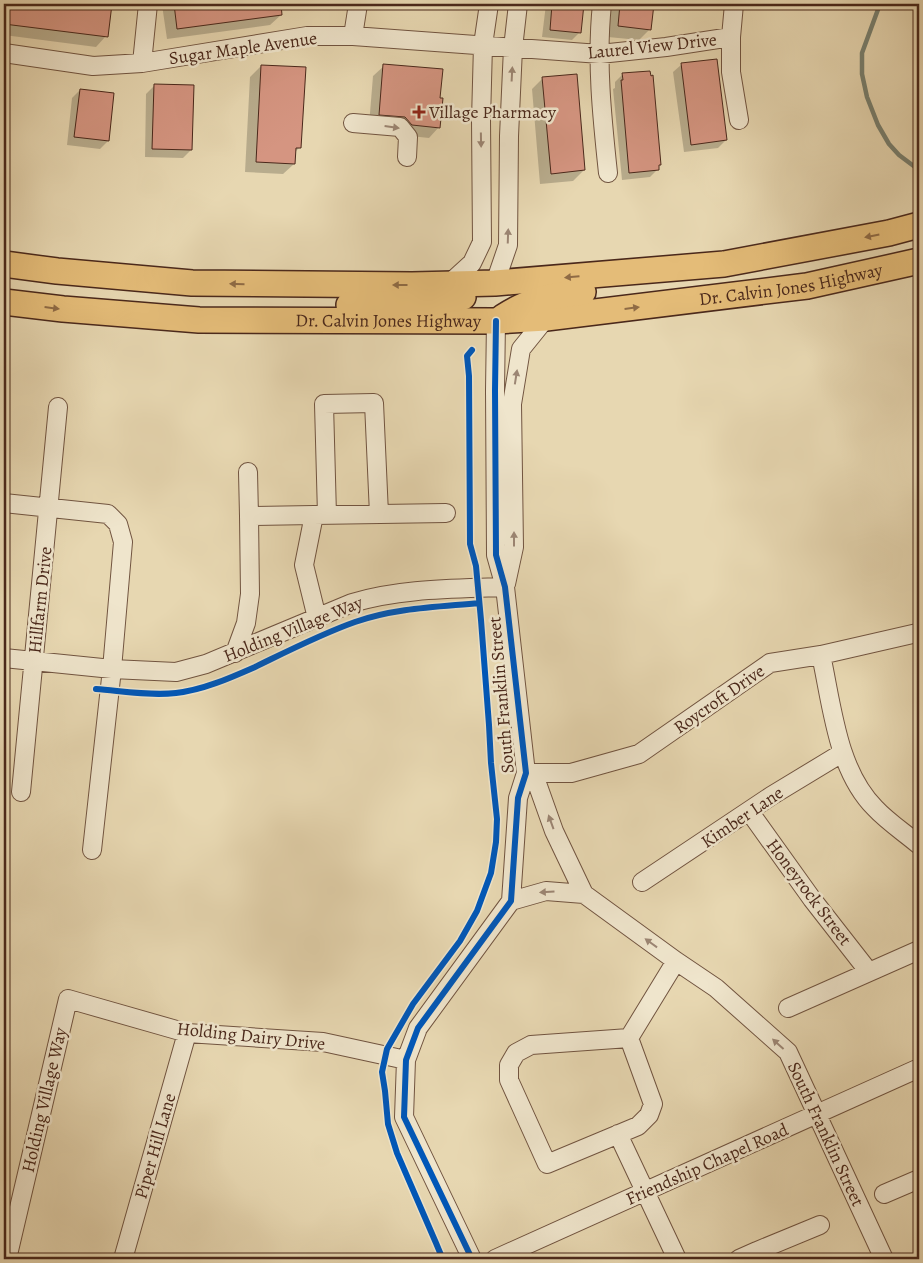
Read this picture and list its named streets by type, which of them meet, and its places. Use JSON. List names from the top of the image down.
{
  "streets": {
    "highway": ["Dr. Calvin Jones Highway"],
    "street": [
      "Laurel View Drive",
      "Sugar Maple Avenue",
      "Hillfarm Drive",
      "Holding Village Way",
      "South Franklin Street",
      "Roycroft Drive",
      "Kimber Lane",
      "Honeyrock Street",
      "Holding Dairy Drive",
      "Piper Hill Lane",
      "Friendship Chapel Road"
    ]
  },
  "crossings": [
    ["Laurel View Drive", "Sugar Maple Avenue"],
    ["Dr. Calvin Jones Highway", "South Franklin Street"],
    ["Hillfarm Drive", "Holding Village Way"],
    ["Holding Village Way", "South Franklin Street"],
    ["Holding Village Way", "Holding Dairy Drive"],
    ["South Franklin Street", "Roycroft Drive"],
    ["South Franklin Street", "Friendship Chapel Road"],
    ["Kimber Lane", "Honeyrock Street"],
    ["Holding Dairy Drive", "Piper Hill Lane"]
  ],
  "places": {
    "health": ["Village Pharmacy"]
  }
}
